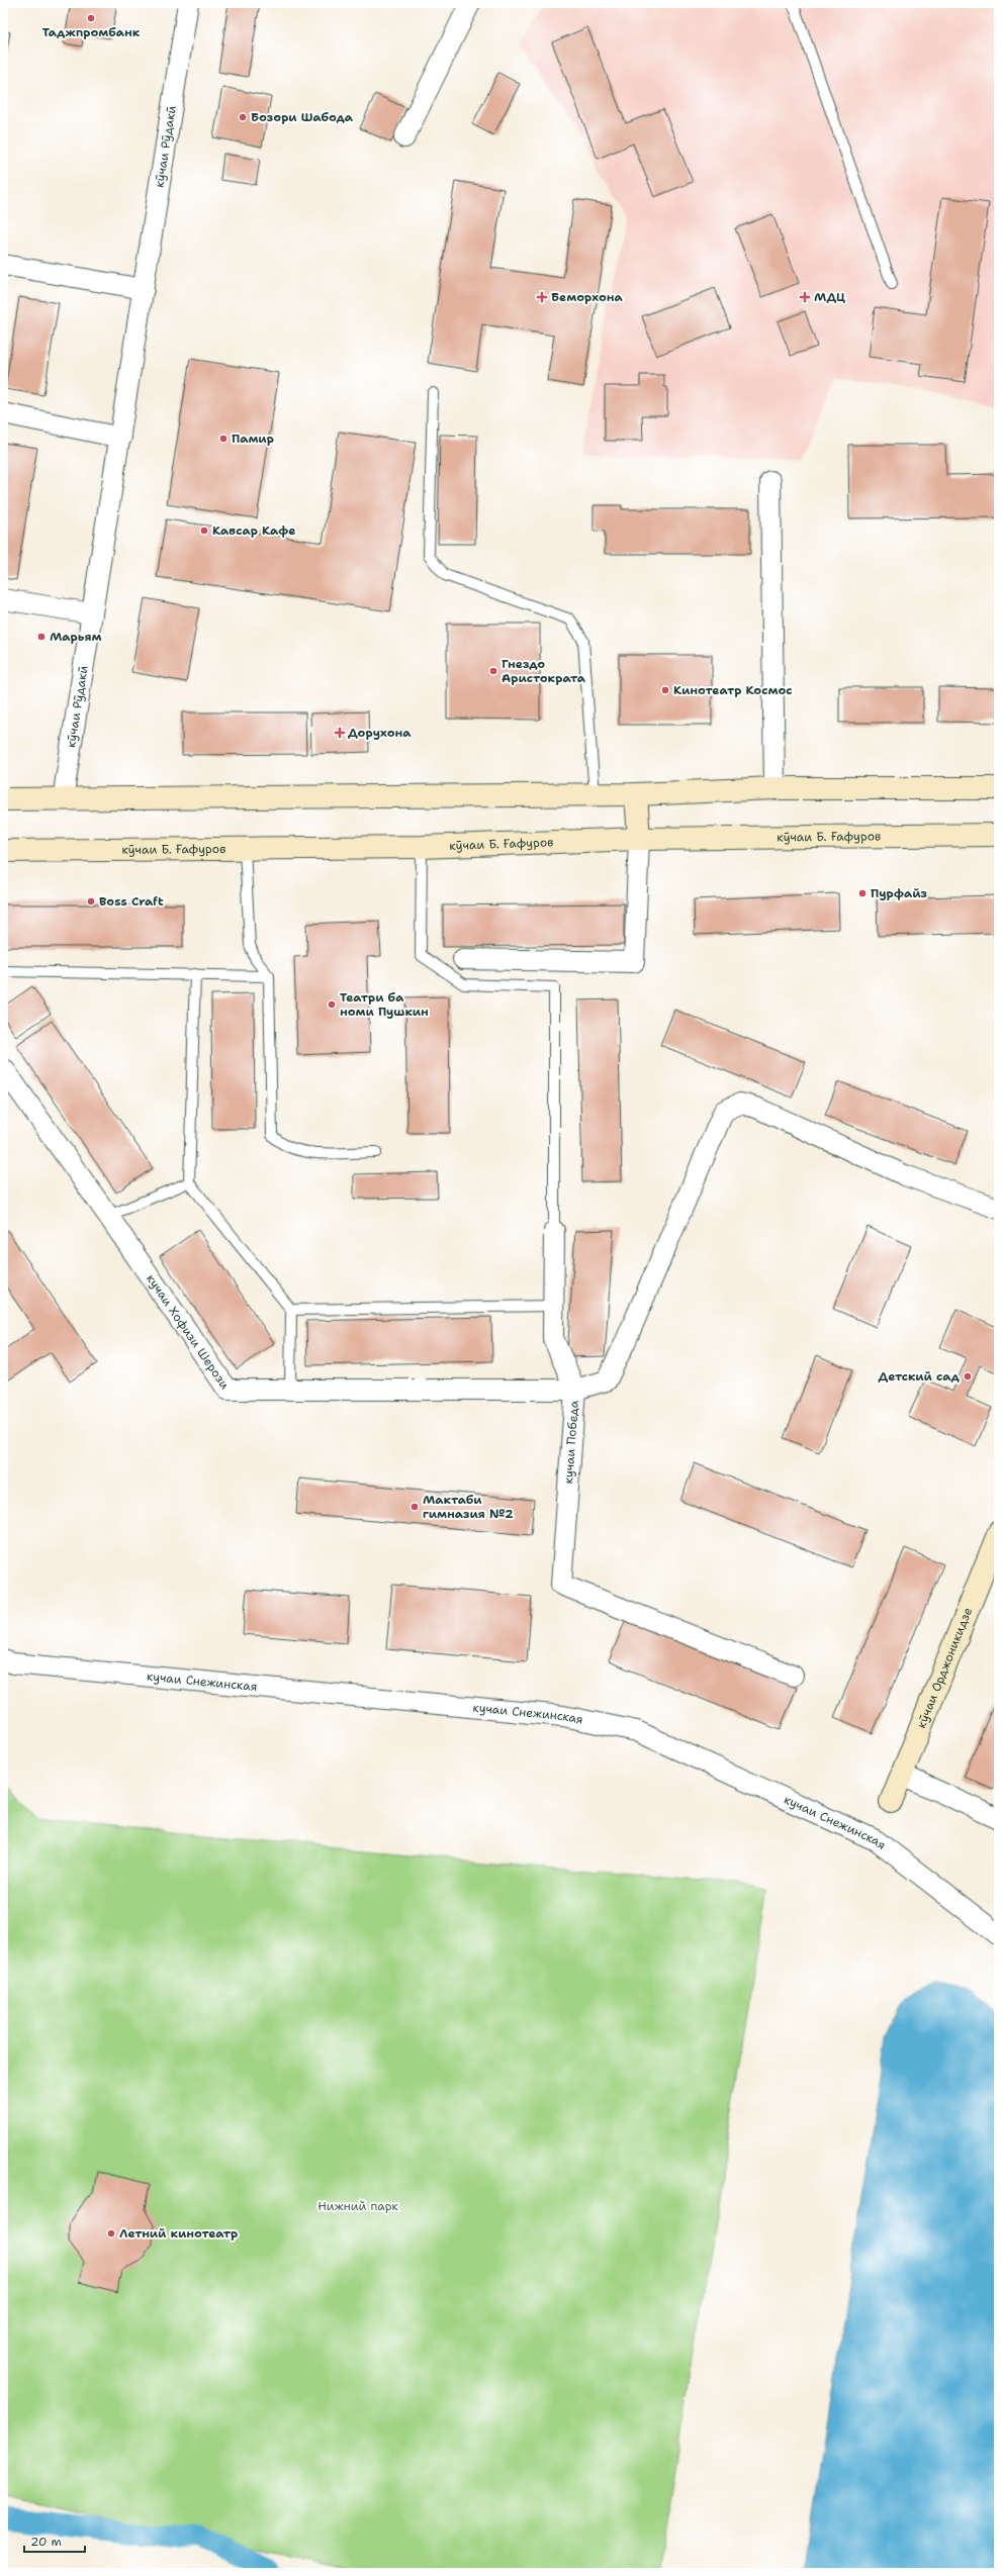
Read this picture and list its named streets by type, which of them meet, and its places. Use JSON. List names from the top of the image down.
{
  "streets": {
    "main road": ["кӯчаи Б. Ғафуров", "кӯчаи Орджоникидзе"],
    "street": [
      "кӯчаи Рӯдакӣ",
      "кучаи Хофизи Шерози",
      "кучаи Победа",
      "кучаи Снежинская"
    ]
  },
  "crossings": [
    ["кучаи Хофизи Шерози", "кучаи Победа"]
  ],
  "parks": ["Нижний парк"],
  "places": {
    "other": [
      "Таджпромбанк",
      "Бозори Шабода",
      "Памир",
      "Кавсар Кафе",
      "Марьям",
      "Гнездо Аристократа",
      "Кинотеатр Космос",
      "Пурфайз",
      "Boss Craft",
      "Театри ба номи Пушкин",
      "Детский сад",
      "Мактаби гимназия №2",
      "Летний кинотеатр"
    ],
    "health": ["Беморхона", "МДЦ", "Дорухона"]
  },
  "scale_bar": "20 m"
}
